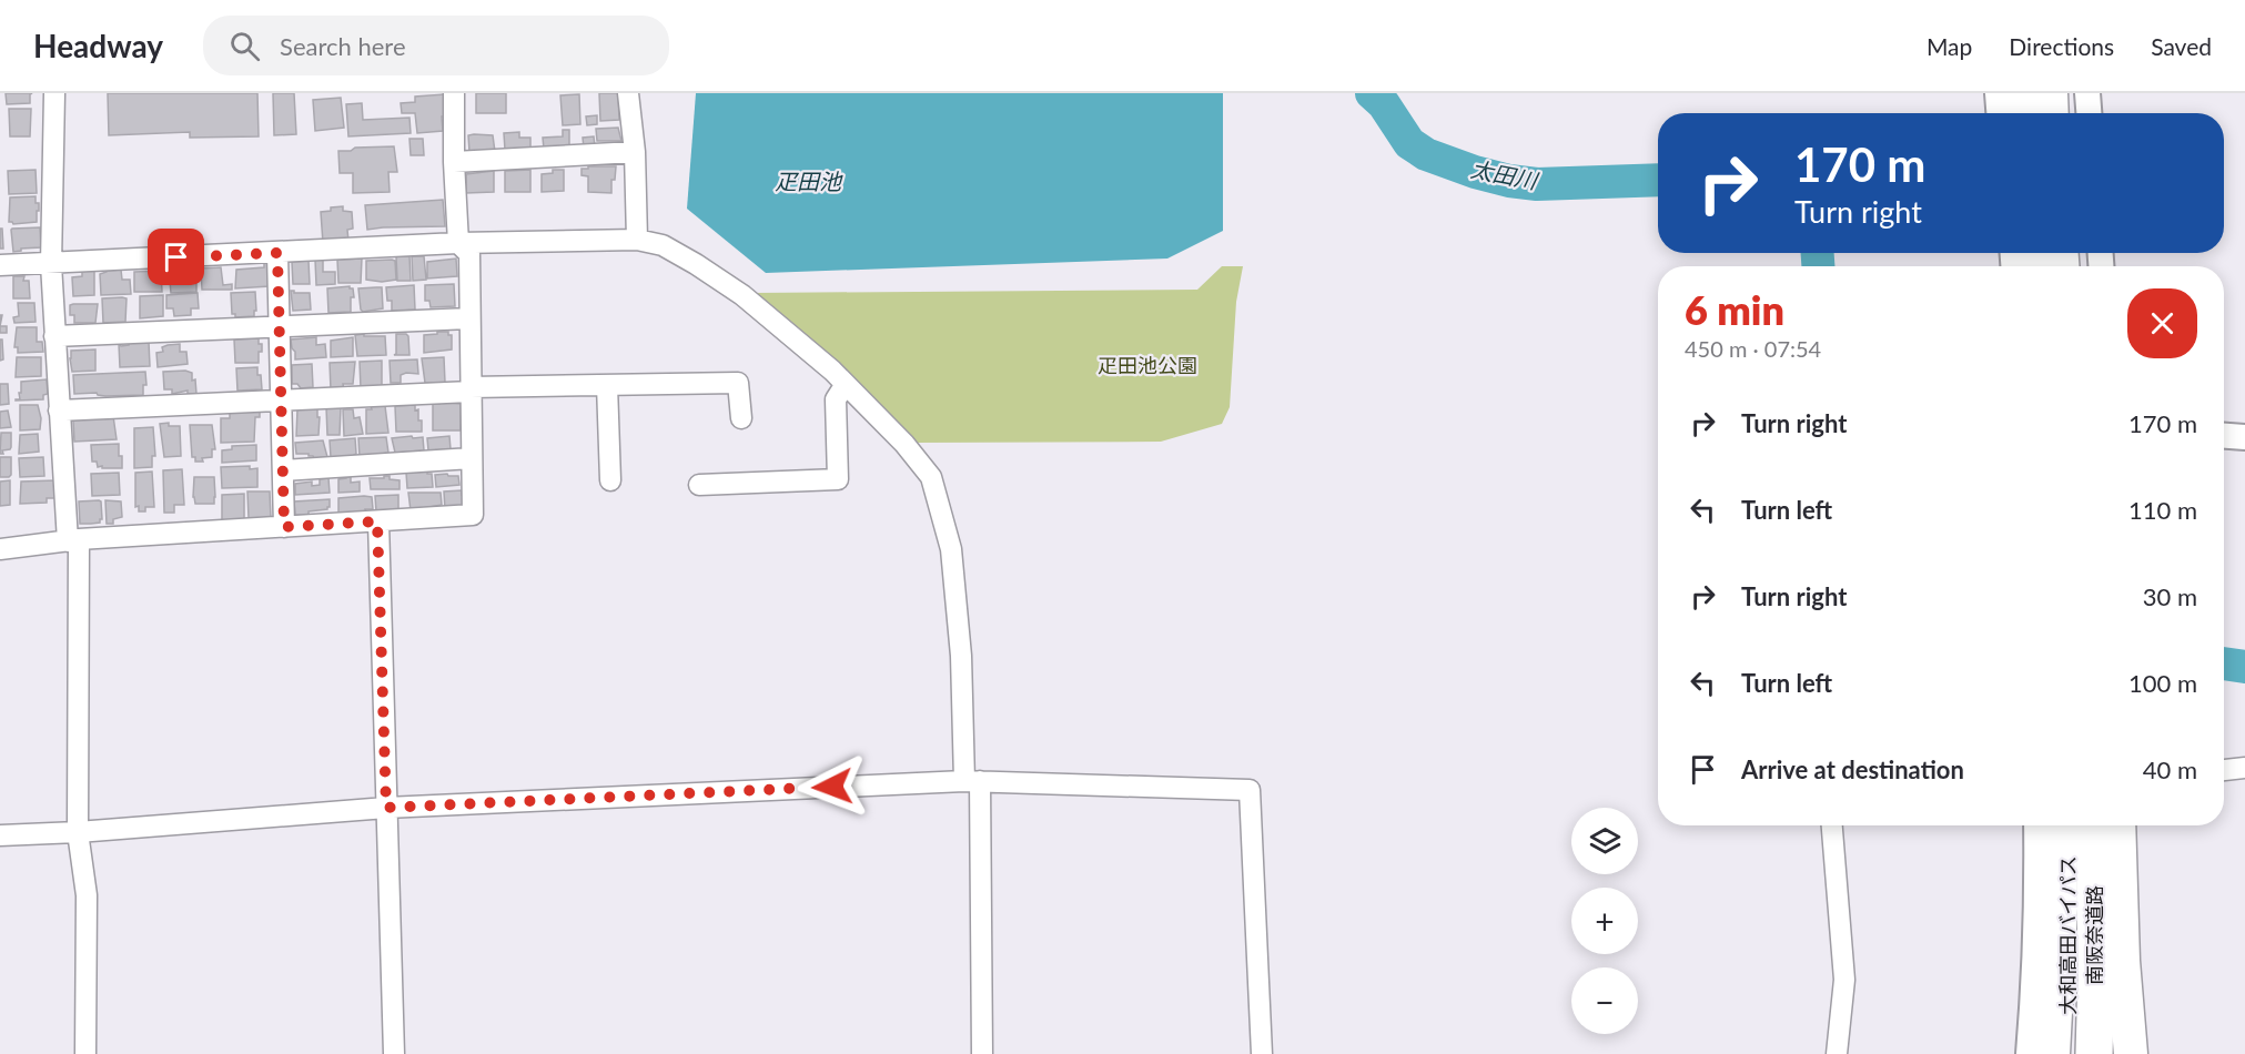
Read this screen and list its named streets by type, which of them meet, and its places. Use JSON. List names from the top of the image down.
{
  "streets": {
    "highway": ["大和高田バイパス", "南阪奈道路"]
  },
  "water": ["太田川", "疋田池"],
  "parks": ["疋田池公園"],
  "page": {
    "header": "Headway",
    "search": "Search here",
    "nav": ["Map", "Directions", "Saved"],
    "turn": ["170 m", "Turn right"],
    "heading": ["6 min", "450 m · 07:54"],
    "list": [
      {
        "name": "Turn right",
        "value": "170 m"
      },
      {
        "name": "Turn left",
        "value": "110 m"
      },
      {
        "name": "Turn right",
        "value": "30 m"
      },
      {
        "name": "Turn left",
        "value": "100 m"
      },
      {
        "name": "Arrive at destination",
        "value": "40 m"
      }
    ],
    "map_buttons": ["+", "−"]
  }
}
